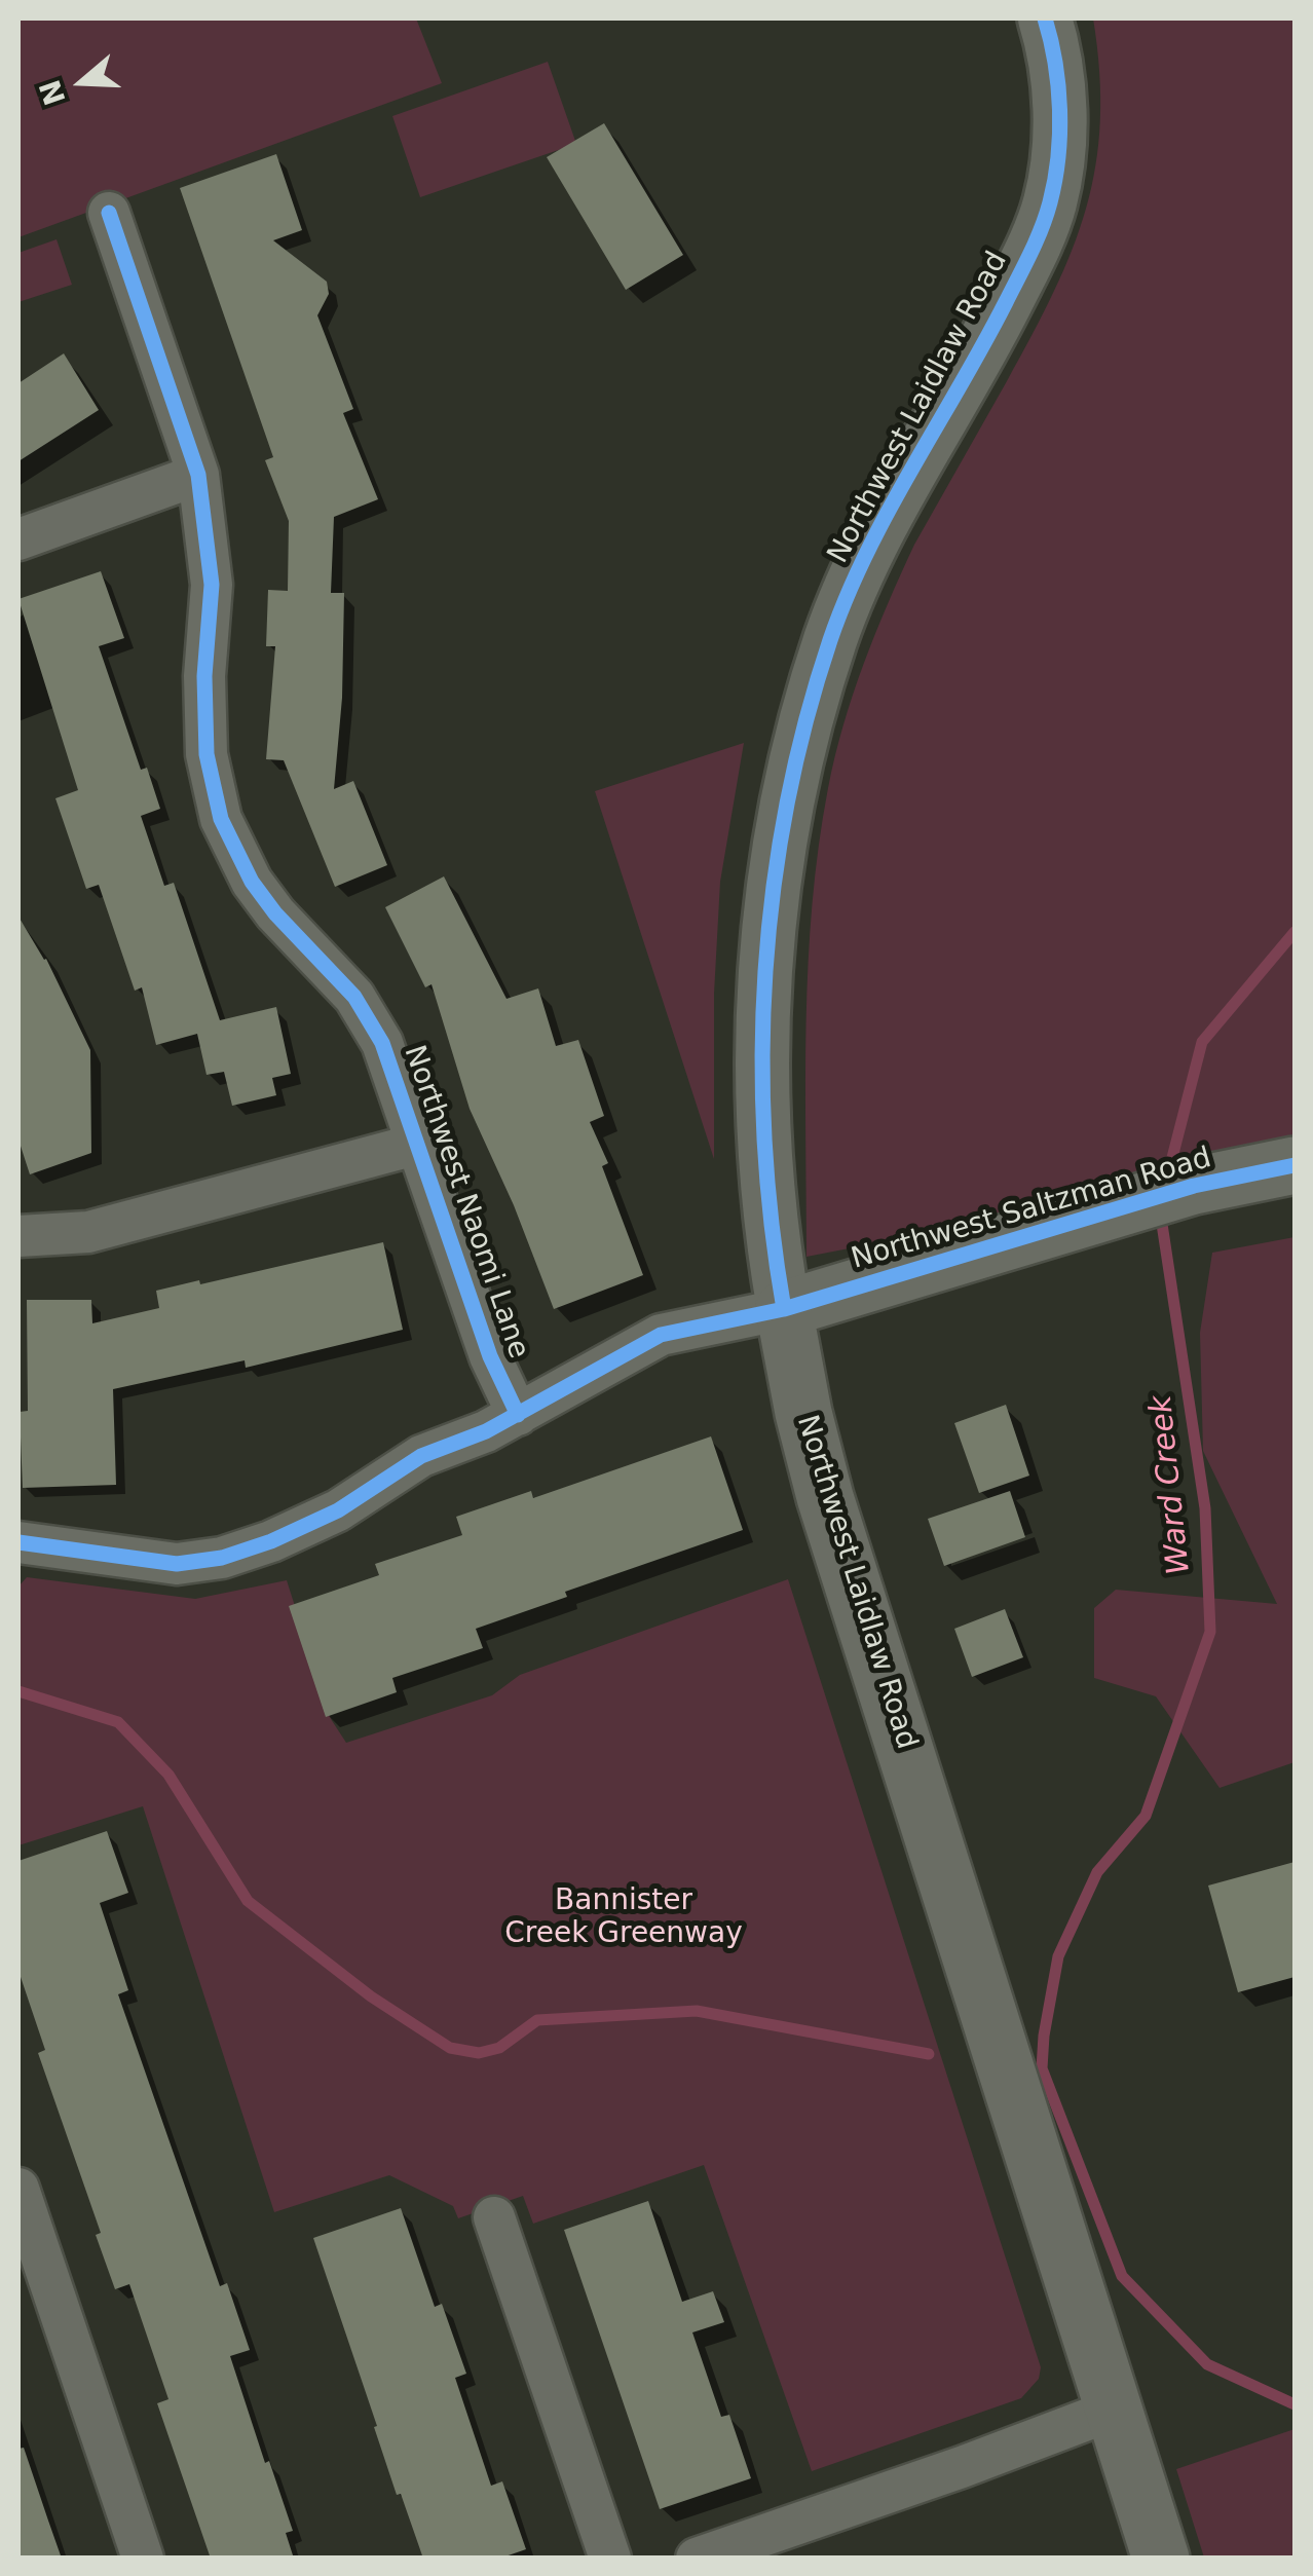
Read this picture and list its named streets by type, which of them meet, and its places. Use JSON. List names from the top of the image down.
{
  "streets": {
    "main road": ["Northwest Laidlaw Road", "Northwest Saltzman Road"],
    "street": ["Northwest Naomi Lane"]
  },
  "crossings": [
    ["Northwest Laidlaw Road", "Northwest Saltzman Road"]
  ],
  "water": ["Ward Creek"],
  "parks": ["Bannister Creek Greenway"],
  "north": "left"
}
